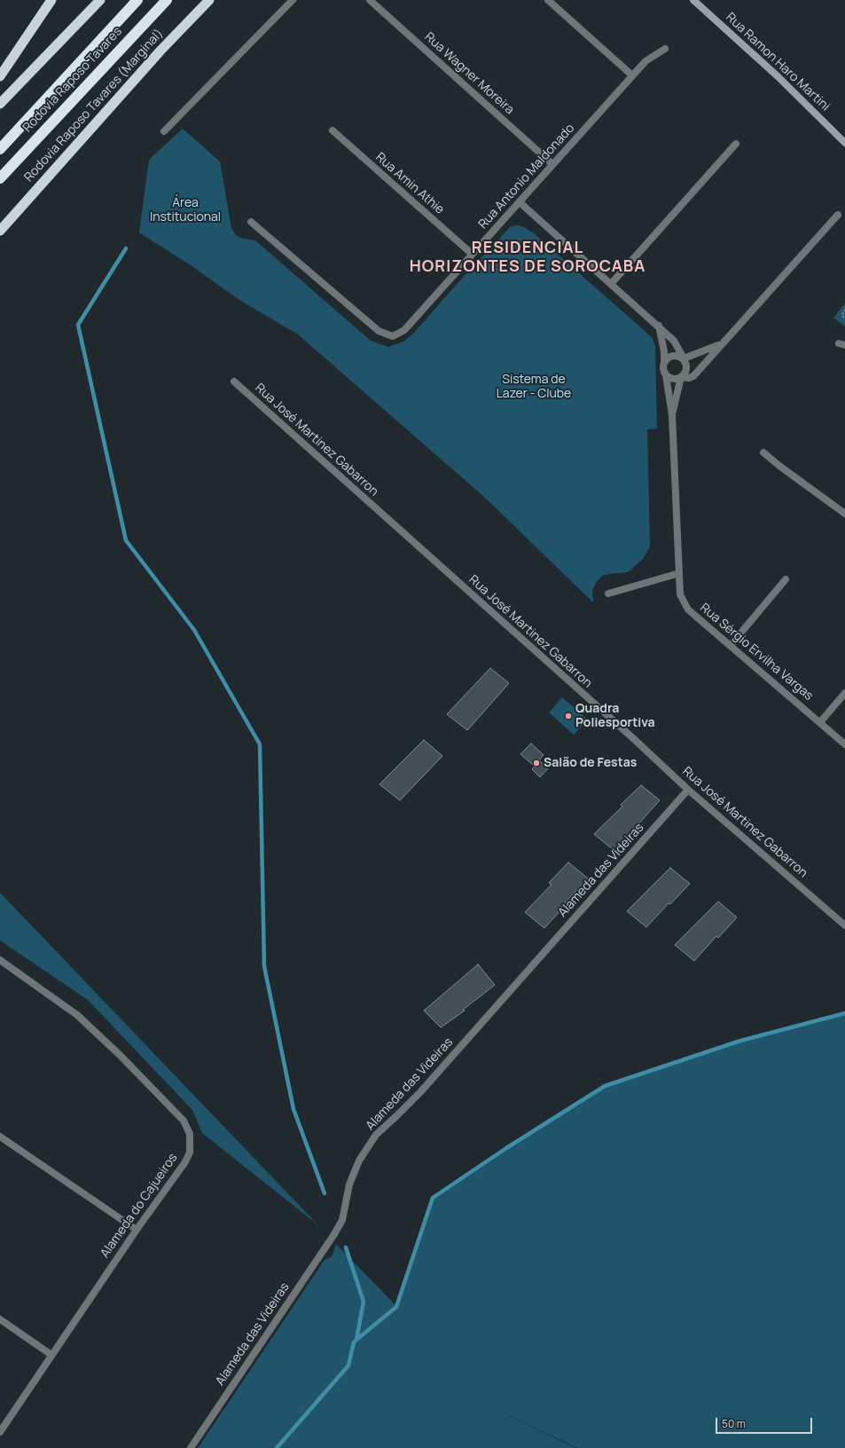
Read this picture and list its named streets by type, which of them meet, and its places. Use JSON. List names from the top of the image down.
{
  "streets": {
    "highway": ["Rodovia Raposo Tavares", "Rodovia Raposo Tavares (Marginal)"],
    "main road": ["Rua Ramon Haro Martini"],
    "street": [
      "Rua Wagner Moreira",
      "Rua Antonio Maldonado",
      "Rua Amin Athie",
      "Rua José Martinez Gabarron",
      "Rua Sérgio Ervilha Vargas",
      "Alameda das Videiras",
      "Alameda do Cajueiros"
    ]
  },
  "crossings": [
    ["Rua Wagner Moreira", "Rua Antonio Maldonado"],
    ["Rua Antonio Maldonado", "Rua Amin Athie"],
    ["Rua Antonio Maldonado", "Rua Sérgio Ervilha Vargas"],
    ["Rua José Martinez Gabarron", "Alameda das Videiras"]
  ],
  "districts": ["RESIDENCIAL HORIZONTES DE SOROCABA"],
  "parks": ["Área Institucional", "Sistema de Lazer - Clube"],
  "places": ["Quadra Poliesportiva", "Salão de Festas"],
  "scale_bar": "50 m"
}
